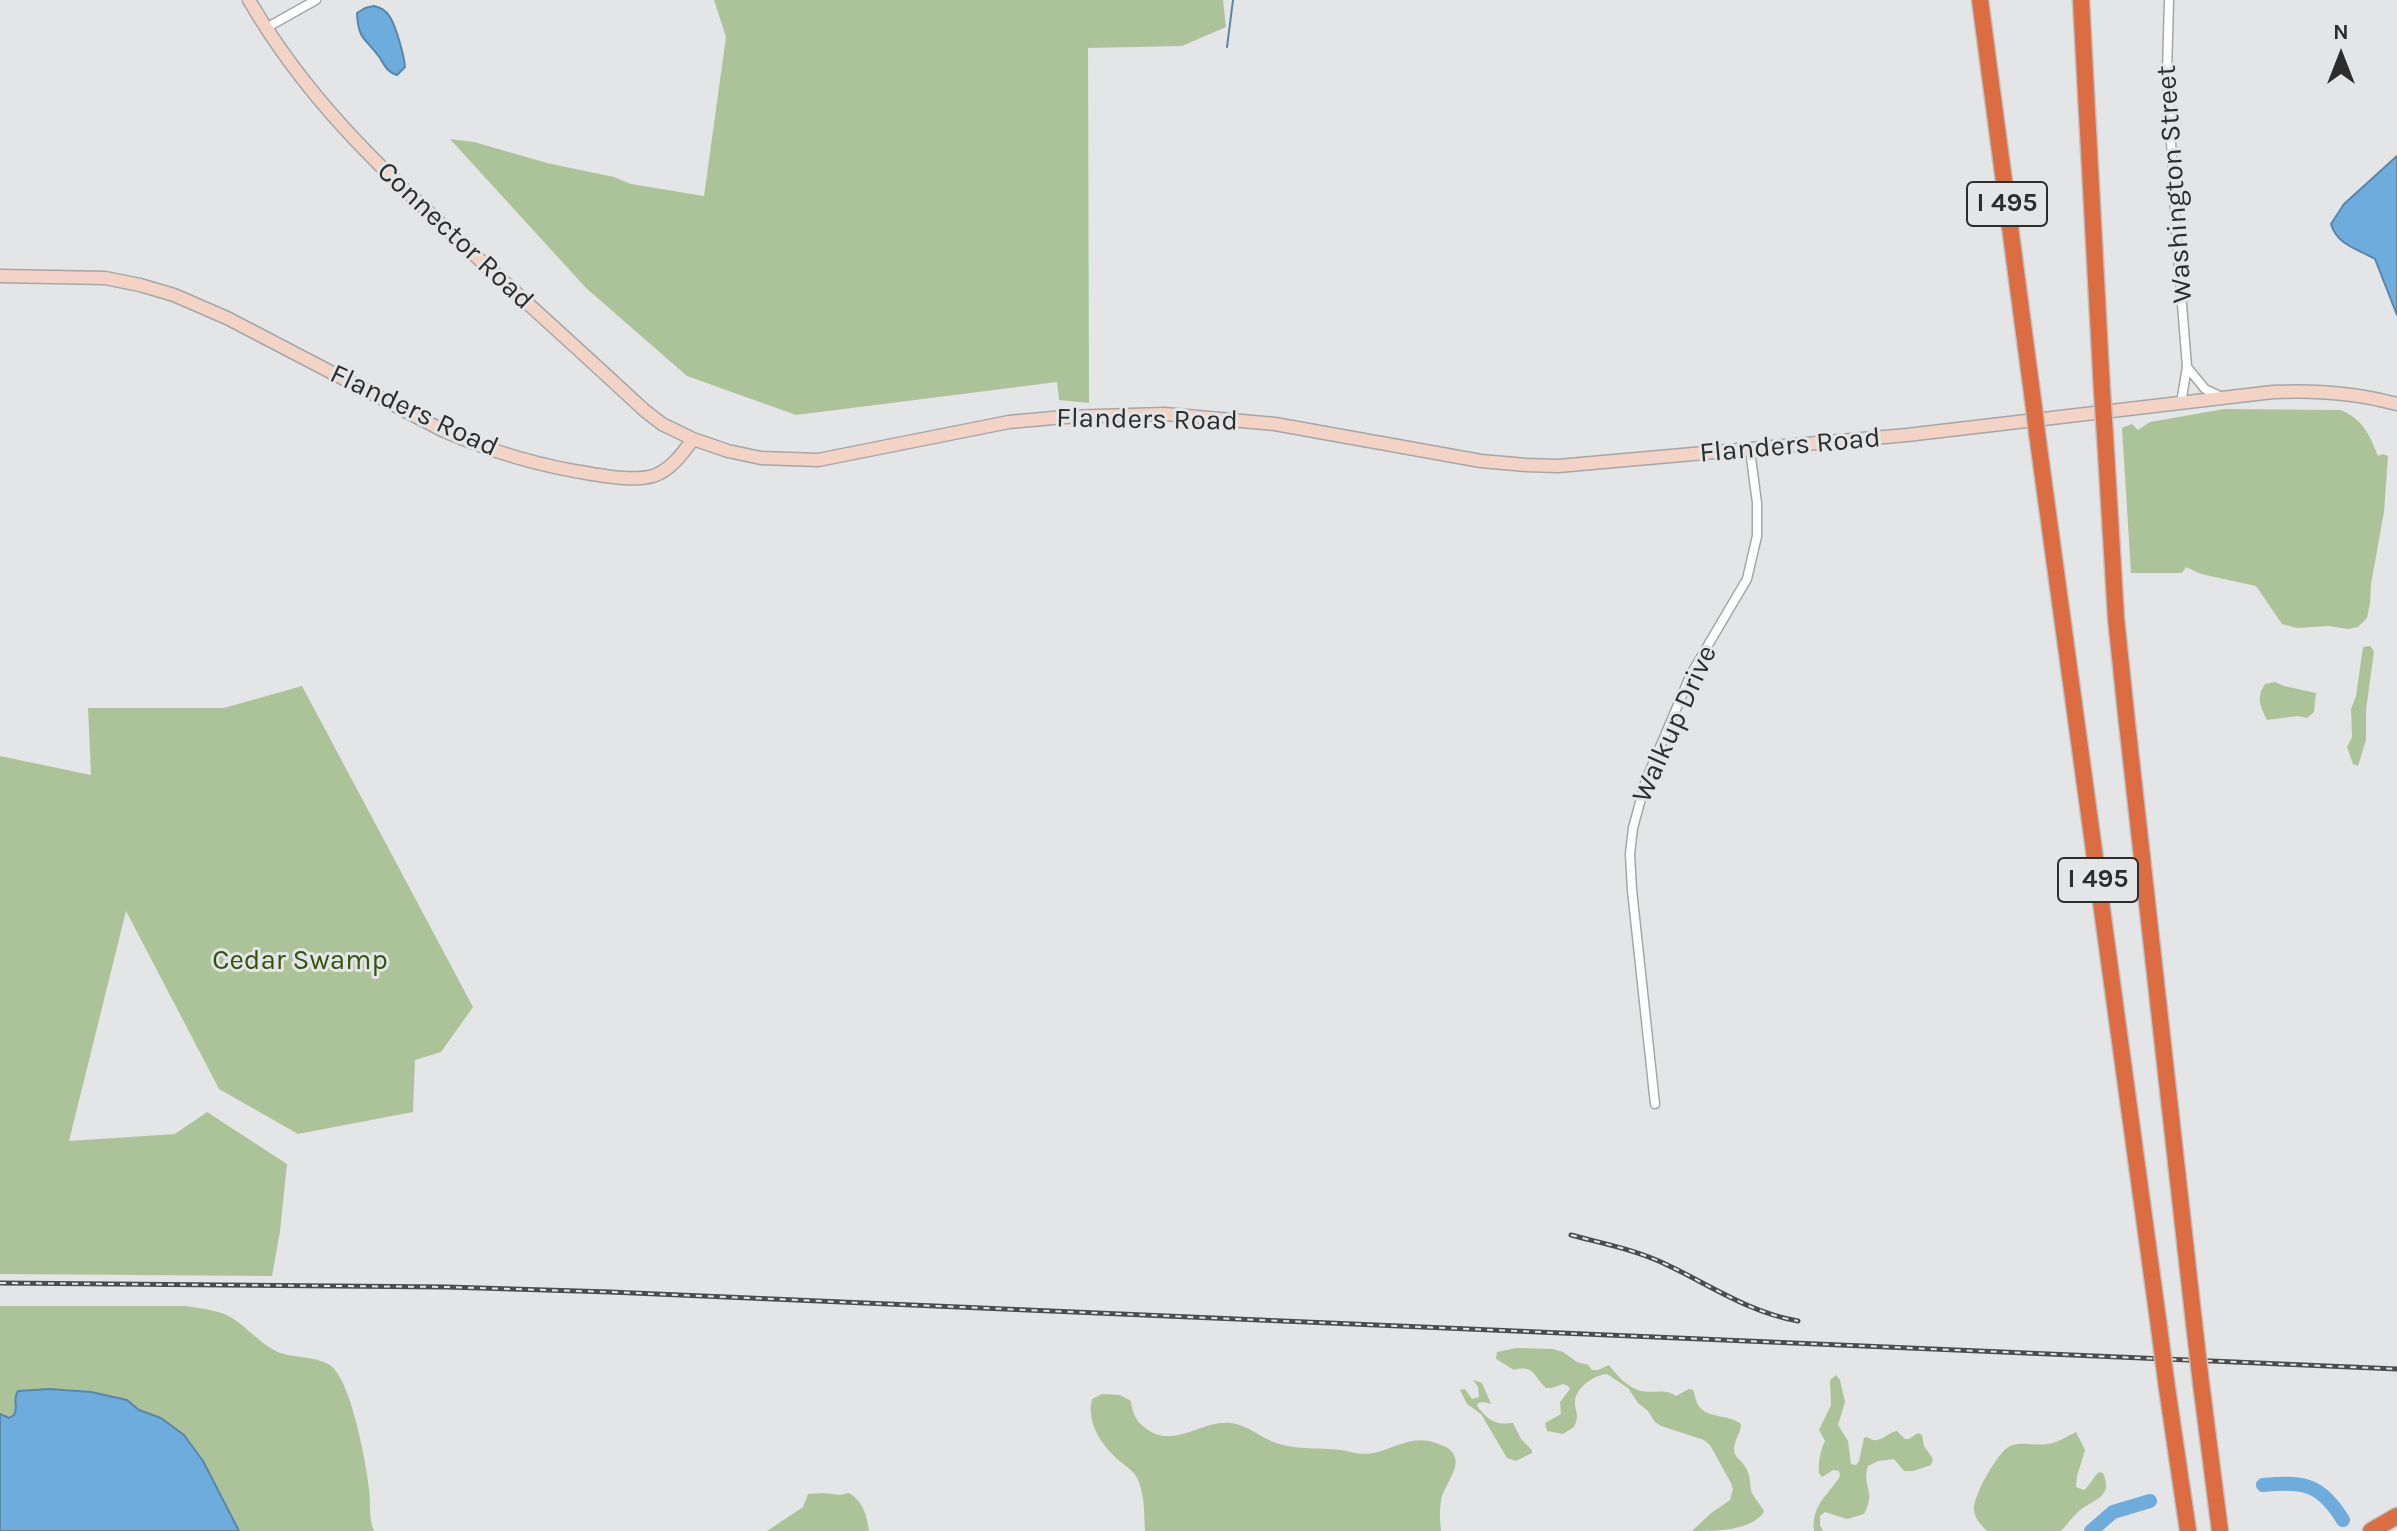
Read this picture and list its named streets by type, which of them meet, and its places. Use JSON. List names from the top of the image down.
{
  "streets": {
    "highway": ["I 495"],
    "main road": ["Connector Road", "Flanders Road"],
    "street": ["Washington Street", "Walkup Drive"]
  },
  "crossings": [
    ["Washington Street", "Flanders Road"],
    ["Connector Road", "Flanders Road"],
    ["Flanders Road", "Walkup Drive"]
  ],
  "parks": ["Cedar Swamp"],
  "north": "top"
}
